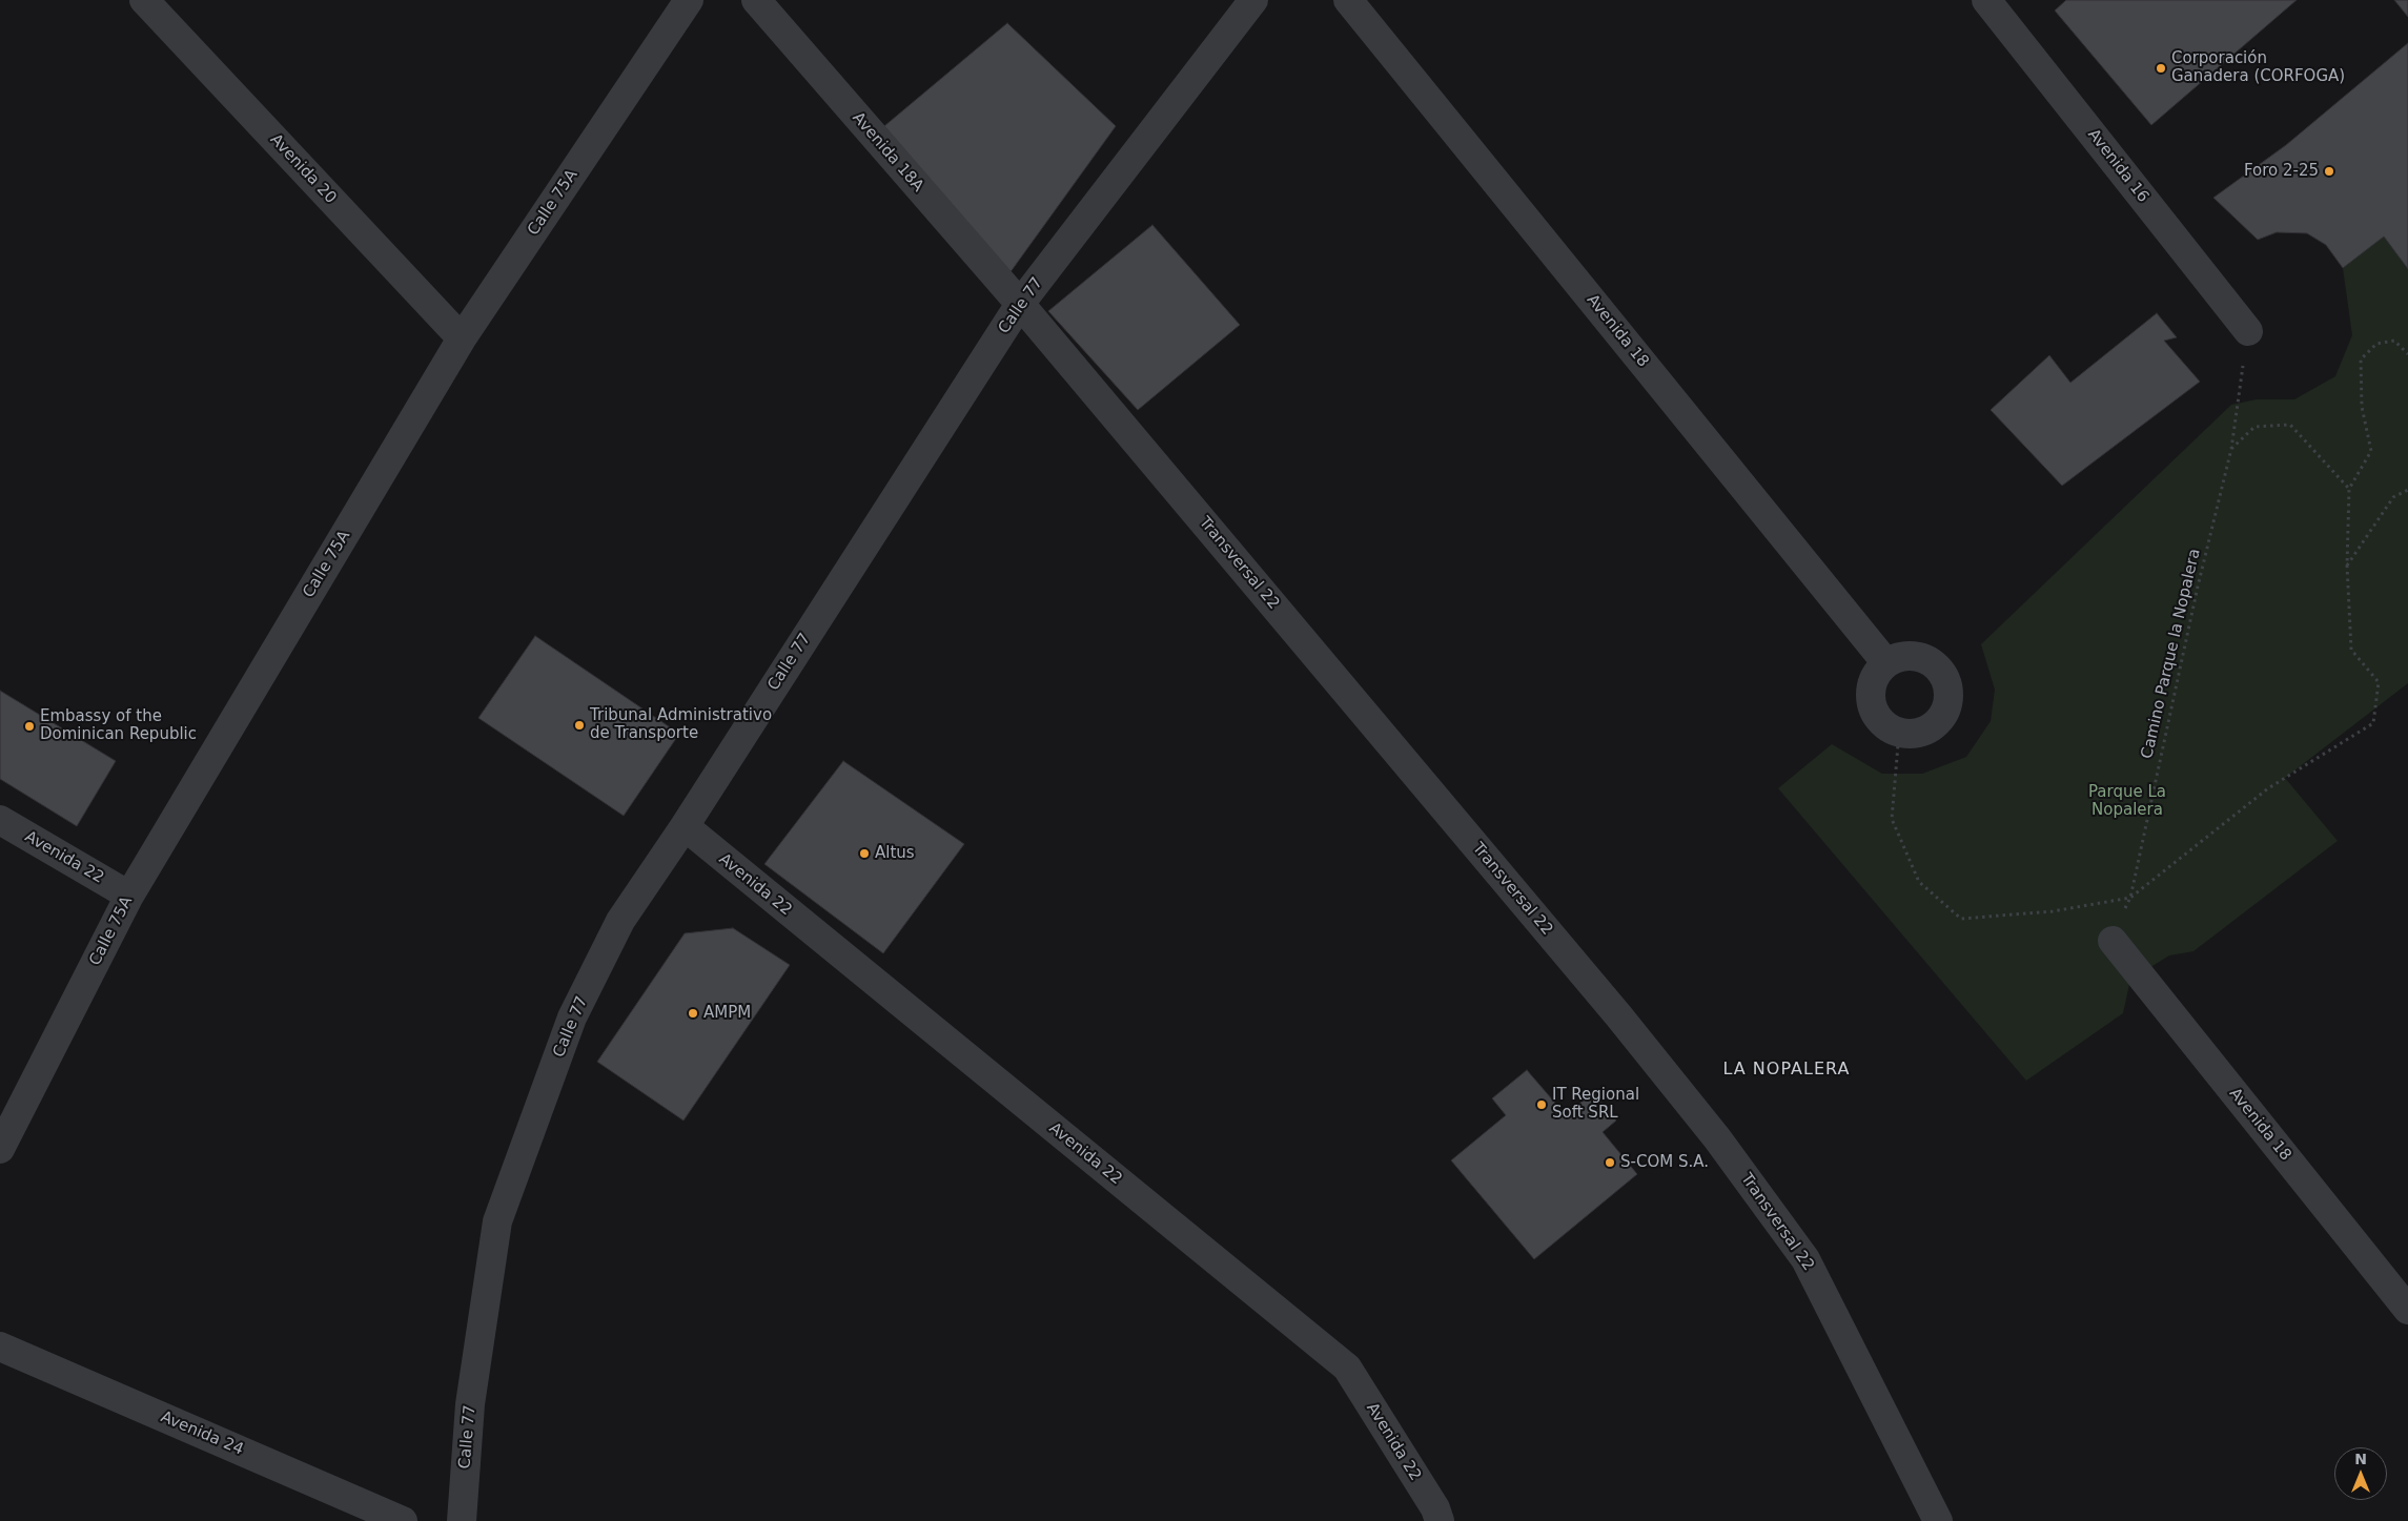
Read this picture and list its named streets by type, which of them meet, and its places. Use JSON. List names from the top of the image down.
{
  "streets": {
    "street": [
      "Avenida 18A",
      "Avenida 16",
      "Avenida 20",
      "Calle 75A",
      "Calle 77",
      "Avenida 18",
      "Transversal 22",
      "Avenida 22",
      "Avenida 24"
    ],
    "path": ["Camino Parque la Nopalera"]
  },
  "crossings": [
    ["Avenida 18A", "Calle 77"],
    ["Avenida 18A", "Transversal 22"],
    ["Avenida 16", "Camino Parque la Nopalera"],
    ["Avenida 20", "Calle 75A"],
    ["Calle 75A", "Avenida 22"],
    ["Calle 77", "Transversal 22"],
    ["Calle 77", "Avenida 22"]
  ],
  "districts": ["LA NOPALERA"],
  "parks": ["Parque La Nopalera"],
  "places": [
    "Corporación Ganadera (CORFOGA)",
    "Foro 2-25",
    "Tribunal Administrativo de Transporte",
    "Embassy of the Dominican Republic",
    "Altus",
    "AMPM",
    "IT Regional Soft SRL",
    "S-COM S.A."
  ],
  "north": "top"
}
